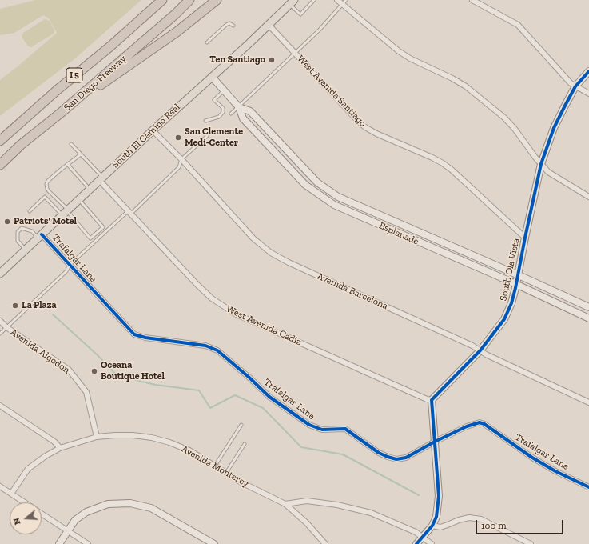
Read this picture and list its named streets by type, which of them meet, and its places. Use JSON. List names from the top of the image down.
{
  "streets": {
    "highway": ["I 5", "San Diego Freeway"],
    "main road": ["South El Camino Real"],
    "street": [
      "West Avenida Santiago",
      "Esplanade",
      "Trafalgar Lane",
      "South Ola Vista",
      "Avenida Barcelona",
      "West Avenida Cadiz",
      "Avenida Algodon",
      "Avenida Monterey"
    ]
  },
  "crossings": [
    ["West Avenida Santiago", "South El Camino Real"],
    ["West Avenida Santiago", "South Ola Vista"],
    ["South El Camino Real", "Esplanade"],
    ["South El Camino Real", "Trafalgar Lane"],
    ["South El Camino Real", "Avenida Barcelona"],
    ["South El Camino Real", "West Avenida Cadiz"],
    ["Esplanade", "South Ola Vista"],
    ["South Ola Vista", "Avenida Barcelona"],
    ["South Ola Vista", "West Avenida Cadiz"],
    ["Avenida Algodon", "Avenida Monterey"]
  ],
  "places": [
    "Ten Santiago",
    "San Clemente Medi-Center",
    "Patriots' Motel",
    "La Plaza",
    "Oceana Boutique Hotel"
  ],
  "scale_bar": "100 m",
  "north": "left"
}
